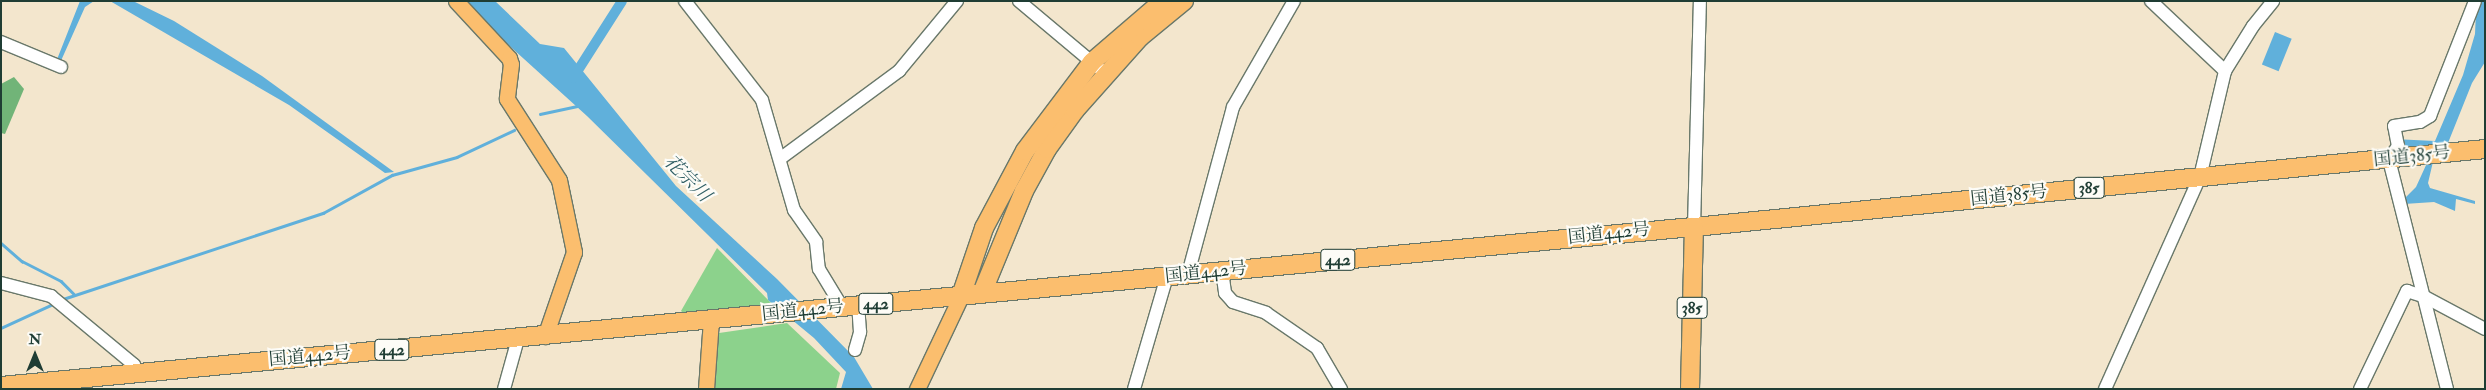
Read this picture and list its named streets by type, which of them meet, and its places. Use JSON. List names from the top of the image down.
{
  "streets": {
    "highway": [
      "国道385号",
      "385",
      "国道442号",
      "442"
    ]
  },
  "crossings": [
    ["国道385号", "385"],
    ["国道385号", "国道442号"],
    ["385", "国道442号"]
  ],
  "water": ["花宗川"],
  "north": "top"
}
